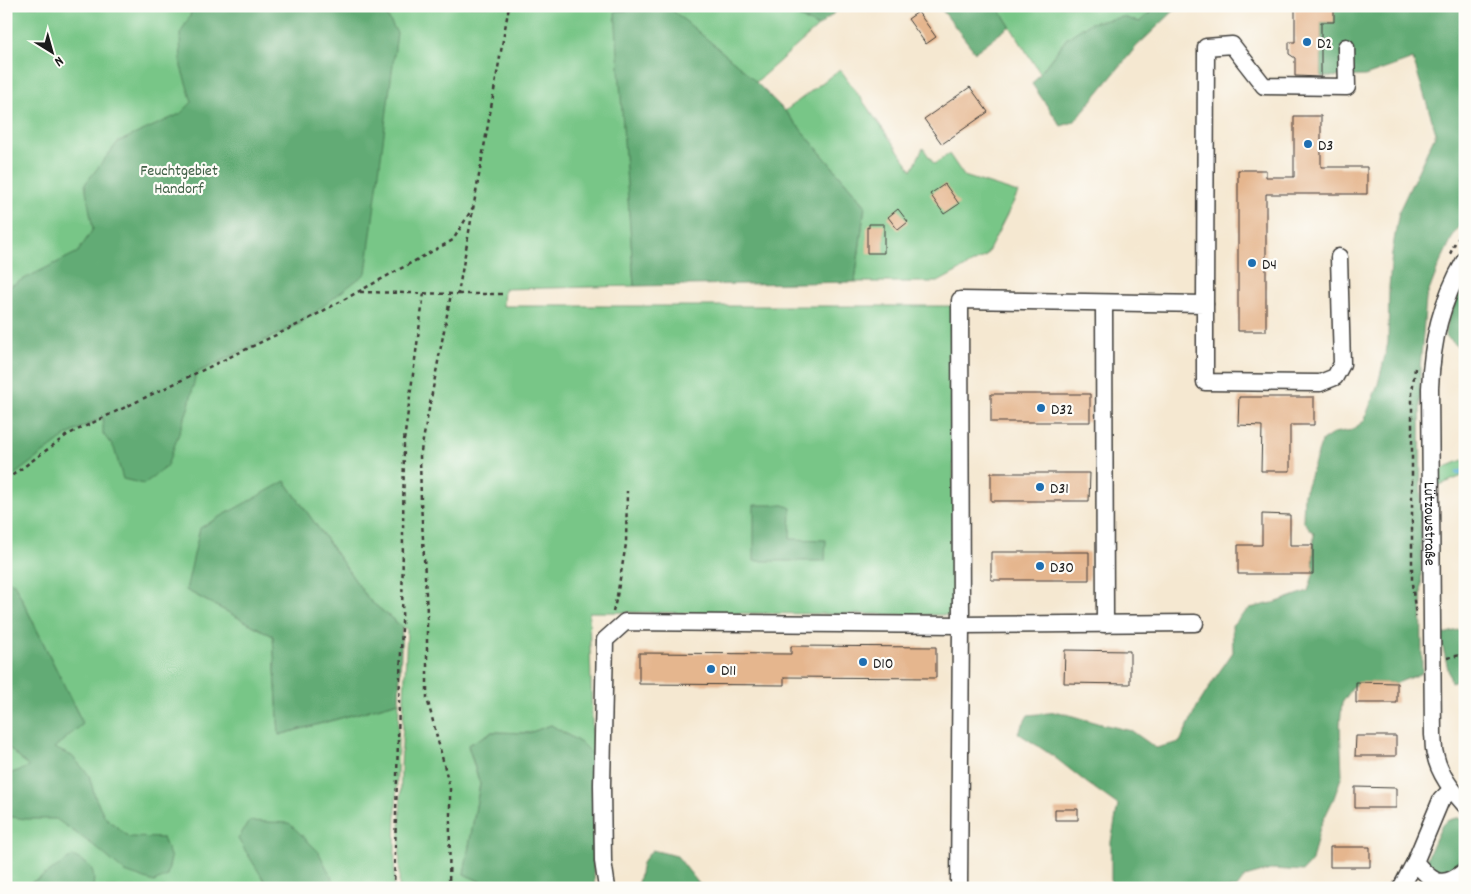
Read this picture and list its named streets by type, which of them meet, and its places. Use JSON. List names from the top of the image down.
{
  "streets": {
    "street": ["Lützowstraße"]
  },
  "parks": ["Feuchtgebiet Handorf"],
  "places": [
    "D2",
    "D3",
    "D4",
    "D32",
    "D31",
    "D30",
    "D10",
    "D11"
  ],
  "north": "bottom right"
}
